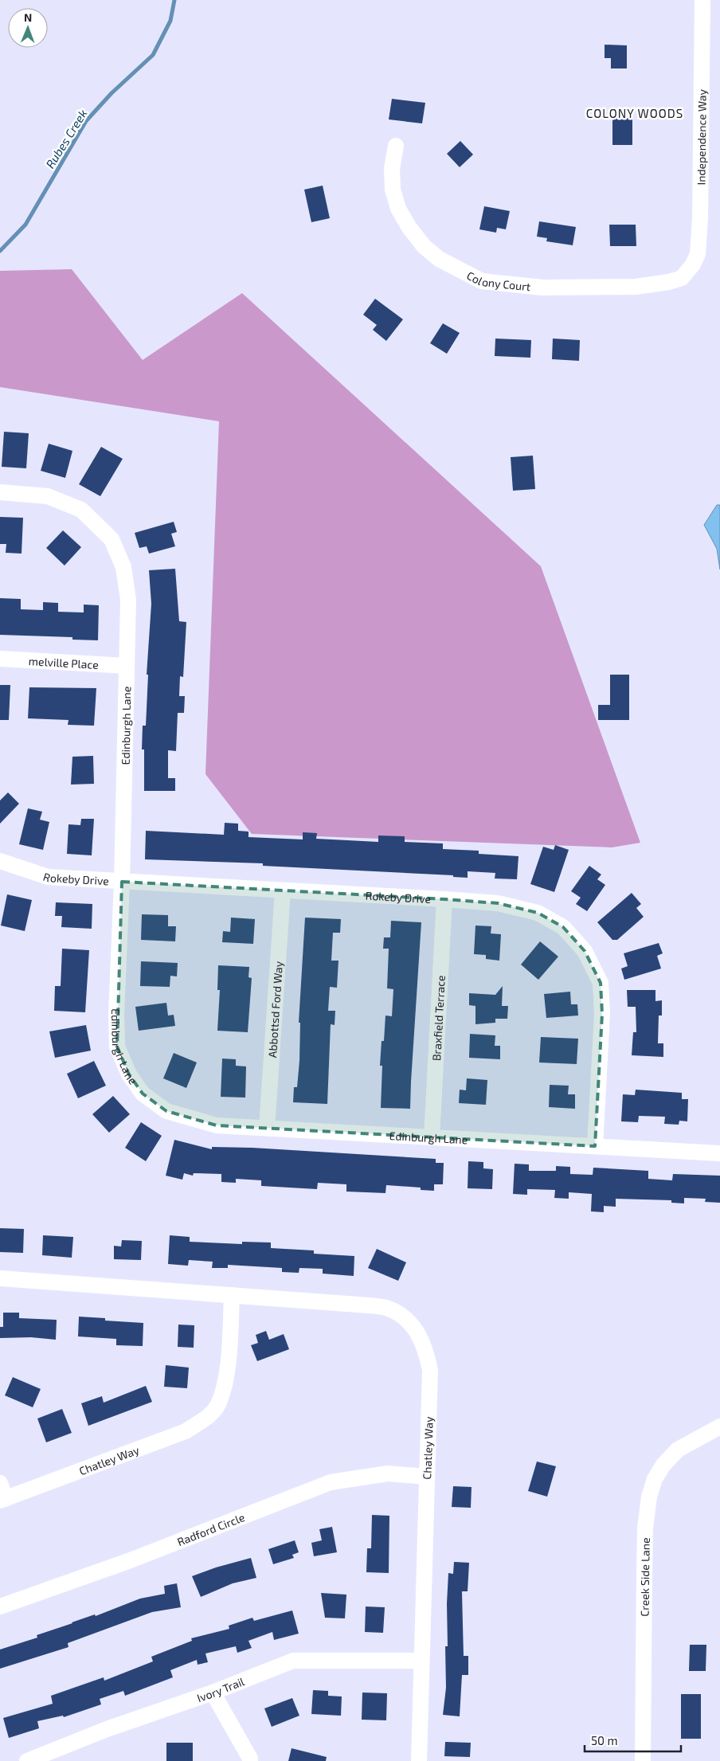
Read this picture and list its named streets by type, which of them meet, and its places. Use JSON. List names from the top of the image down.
{
  "streets": {
    "street": [
      "Independence Way",
      "Colony Court",
      "melville Place",
      "Edinburgh Lane",
      "Rokeby Drive",
      "Abbottsd Ford Way",
      "Braxfield Terrace",
      "Chatley Way",
      "Radford Circle",
      "Creek Side Lane",
      "Ivory Trail"
    ]
  },
  "crossings": [
    ["Independence Way", "Colony Court"],
    ["melville Place", "Edinburgh Lane"],
    ["Edinburgh Lane", "Rokeby Drive"],
    ["Edinburgh Lane", "Abbottsd Ford Way"],
    ["Edinburgh Lane", "Braxfield Terrace"],
    ["Rokeby Drive", "Abbottsd Ford Way"],
    ["Rokeby Drive", "Braxfield Terrace"],
    ["Chatley Way", "Radford Circle"],
    ["Chatley Way", "Ivory Trail"]
  ],
  "districts": ["COLONY WOODS"],
  "water": ["Rubes Creek"],
  "scale_bar": "50 m",
  "north": "top"
}
